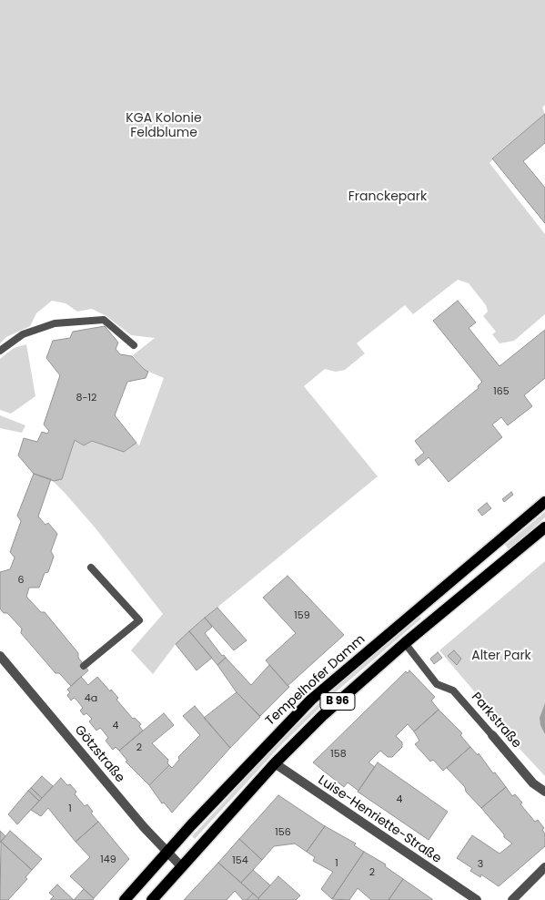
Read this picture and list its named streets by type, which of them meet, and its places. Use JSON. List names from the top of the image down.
{
  "streets": {
    "main road": ["Tempelhofer Damm", "B 96"],
    "street": ["Parkstraße", "Götzstraße", "Luise-Henriette-Straße"]
  },
  "crossings": [
    ["Tempelhofer Damm", "Götzstraße"],
    ["B 96", "Parkstraße"],
    ["B 96", "Götzstraße"],
    ["B 96", "Luise-Henriette-Straße"]
  ],
  "parks": ["KGA Kolonie Feldblume", "Franckepark", "Alter Park"],
  "house_numbers": [
    "165",
    "8-12",
    "6",
    "159",
    "4a",
    "4",
    "2",
    "158",
    "4",
    "1",
    "156",
    "149",
    "154",
    "1",
    "3",
    "2"
  ]
}
